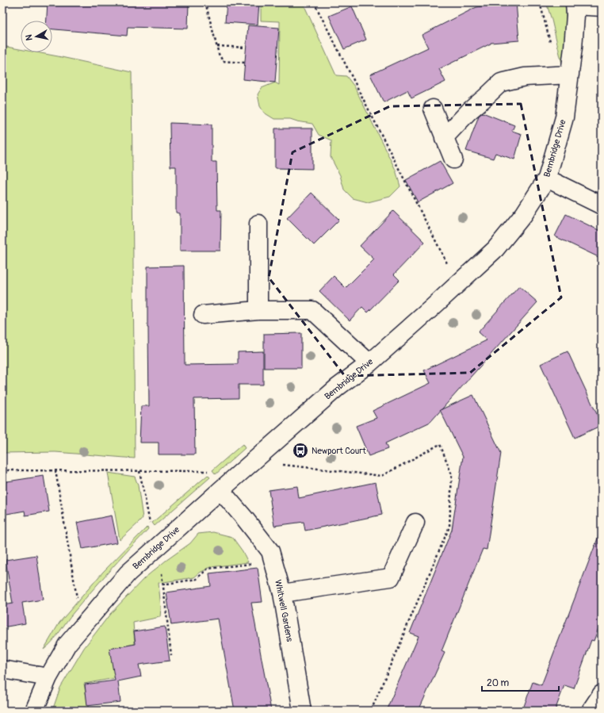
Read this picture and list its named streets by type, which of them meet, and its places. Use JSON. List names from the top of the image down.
{
  "streets": {
    "street": ["Bembridge Drive", "Whitwell Gardens"]
  },
  "crossings": [
    ["Bembridge Drive", "Whitwell Gardens"]
  ],
  "places": {
    "bus stop": ["Newport Court"]
  },
  "scale_bar": "20 m",
  "north": "left"
}
